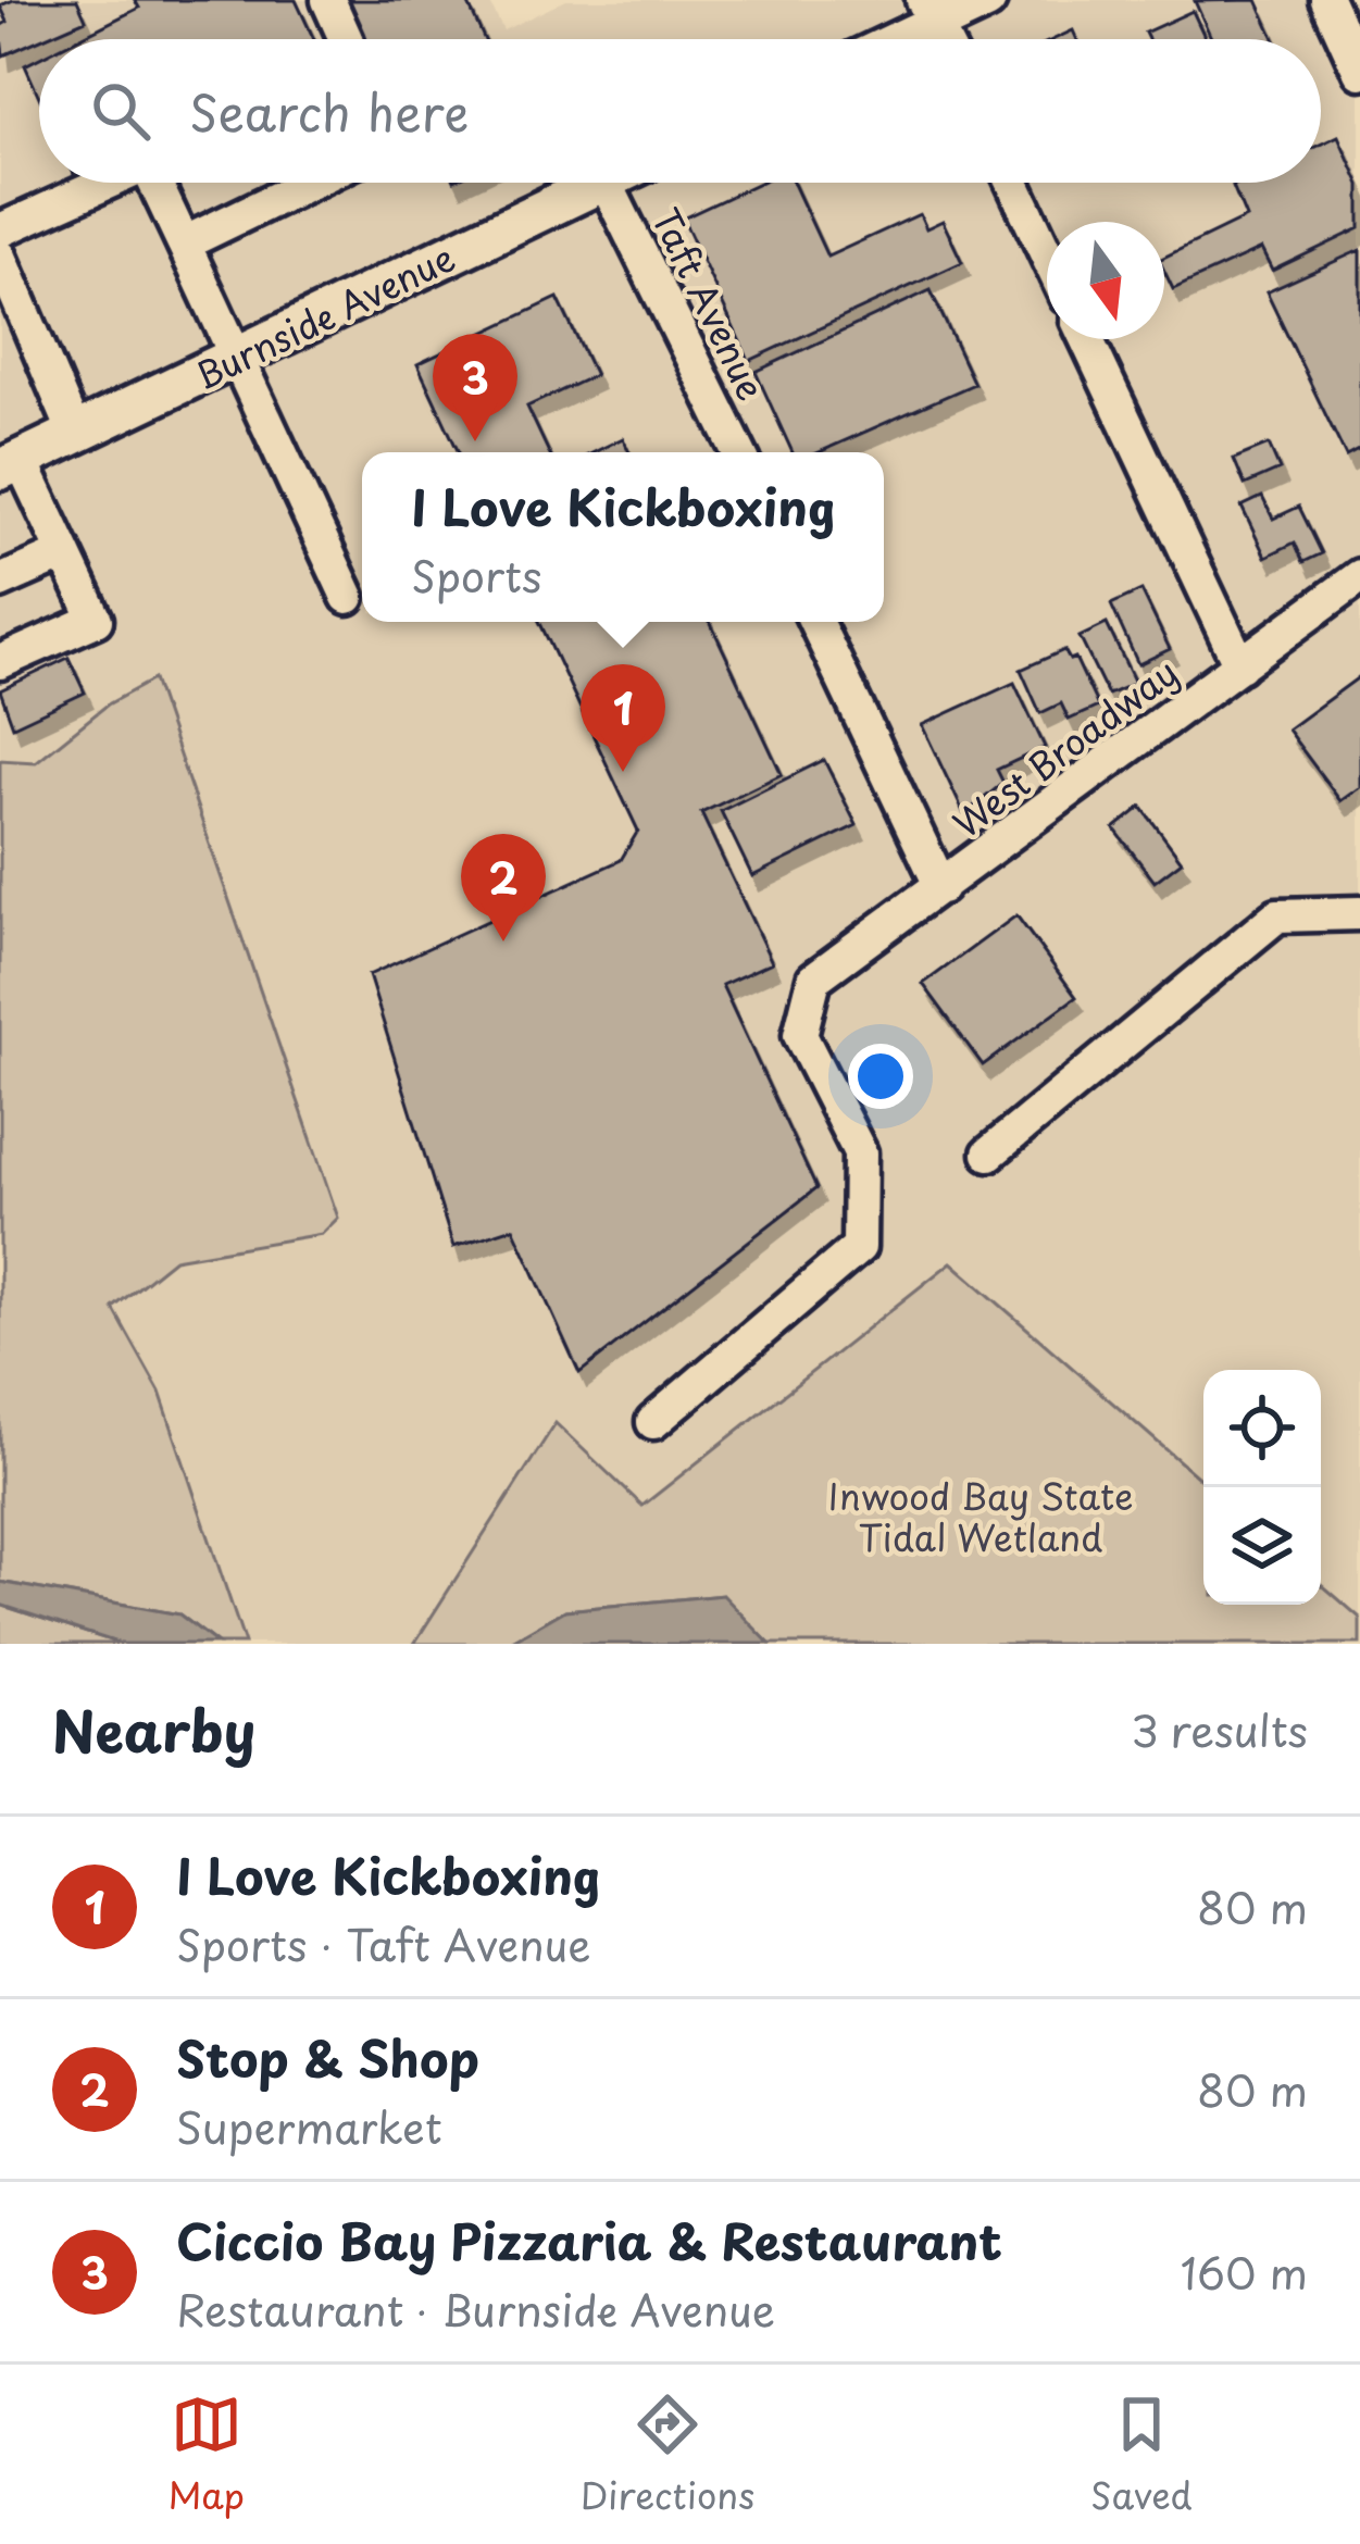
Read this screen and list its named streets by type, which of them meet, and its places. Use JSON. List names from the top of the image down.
{
  "streets": {
    "main road": ["Burnside Avenue"],
    "street": ["Taft Avenue", "West Broadway"]
  },
  "parks": ["Inwood Bay State Tidal Wetland"],
  "north": "bottom",
  "page": {
    "search": "Search here",
    "pins": ["3", "1", "2"],
    "popup": ["I Love Kickboxing", "Sports"],
    "heading": ["Nearby", "3 results"],
    "list": [
      {
        "mark": "1",
        "name": "I Love Kickboxing",
        "note": "Sports · Taft Avenue",
        "value": "80 m"
      },
      {
        "mark": "2",
        "name": "Stop & Shop",
        "note": "Supermarket",
        "value": "80 m"
      },
      {
        "mark": "3",
        "name": "Ciccio Bay Pizzaria & Restaurant",
        "note": "Restaurant · Burnside Avenue",
        "value": "160 m"
      }
    ],
    "nav": ["Map", "Directions", "Saved"]
  }
}
